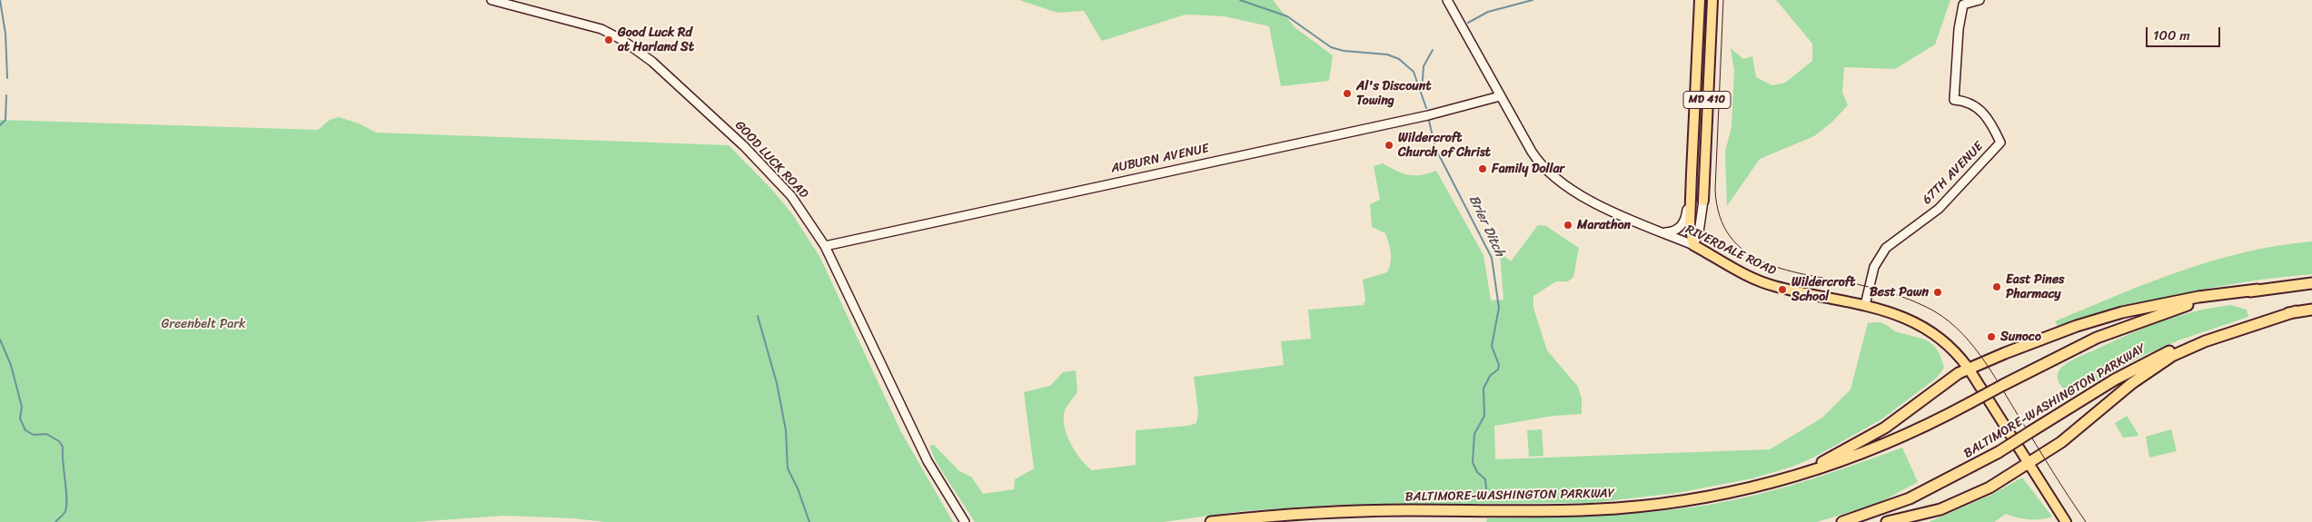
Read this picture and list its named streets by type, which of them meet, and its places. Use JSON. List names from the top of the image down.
{
  "streets": {
    "highway": ["BALTIMORE-WASHINGTON PARKWAY"],
    "main road": [
      "MD 410",
      "AUBURN AVENUE",
      "GOOD LUCK ROAD",
      "67TH AVENUE",
      "RIVERDALE ROAD"
    ]
  },
  "crossings": [
    ["MD 410", "RIVERDALE ROAD"],
    ["AUBURN AVENUE", "GOOD LUCK ROAD"],
    ["AUBURN AVENUE", "RIVERDALE ROAD"],
    ["67TH AVENUE", "RIVERDALE ROAD"]
  ],
  "water": ["Brier Ditch"],
  "parks": ["Greenbelt Park"],
  "places": [
    "Good Luck Rd at Harland St",
    "Al's Discount Towing",
    "Wildercroft Church of Christ",
    "Family Dollar",
    "Marathon",
    "East Pines Pharmacy",
    "Wildercroft School",
    "Best Pawn",
    "Sunoco"
  ],
  "scale_bar": "100 m"
}
